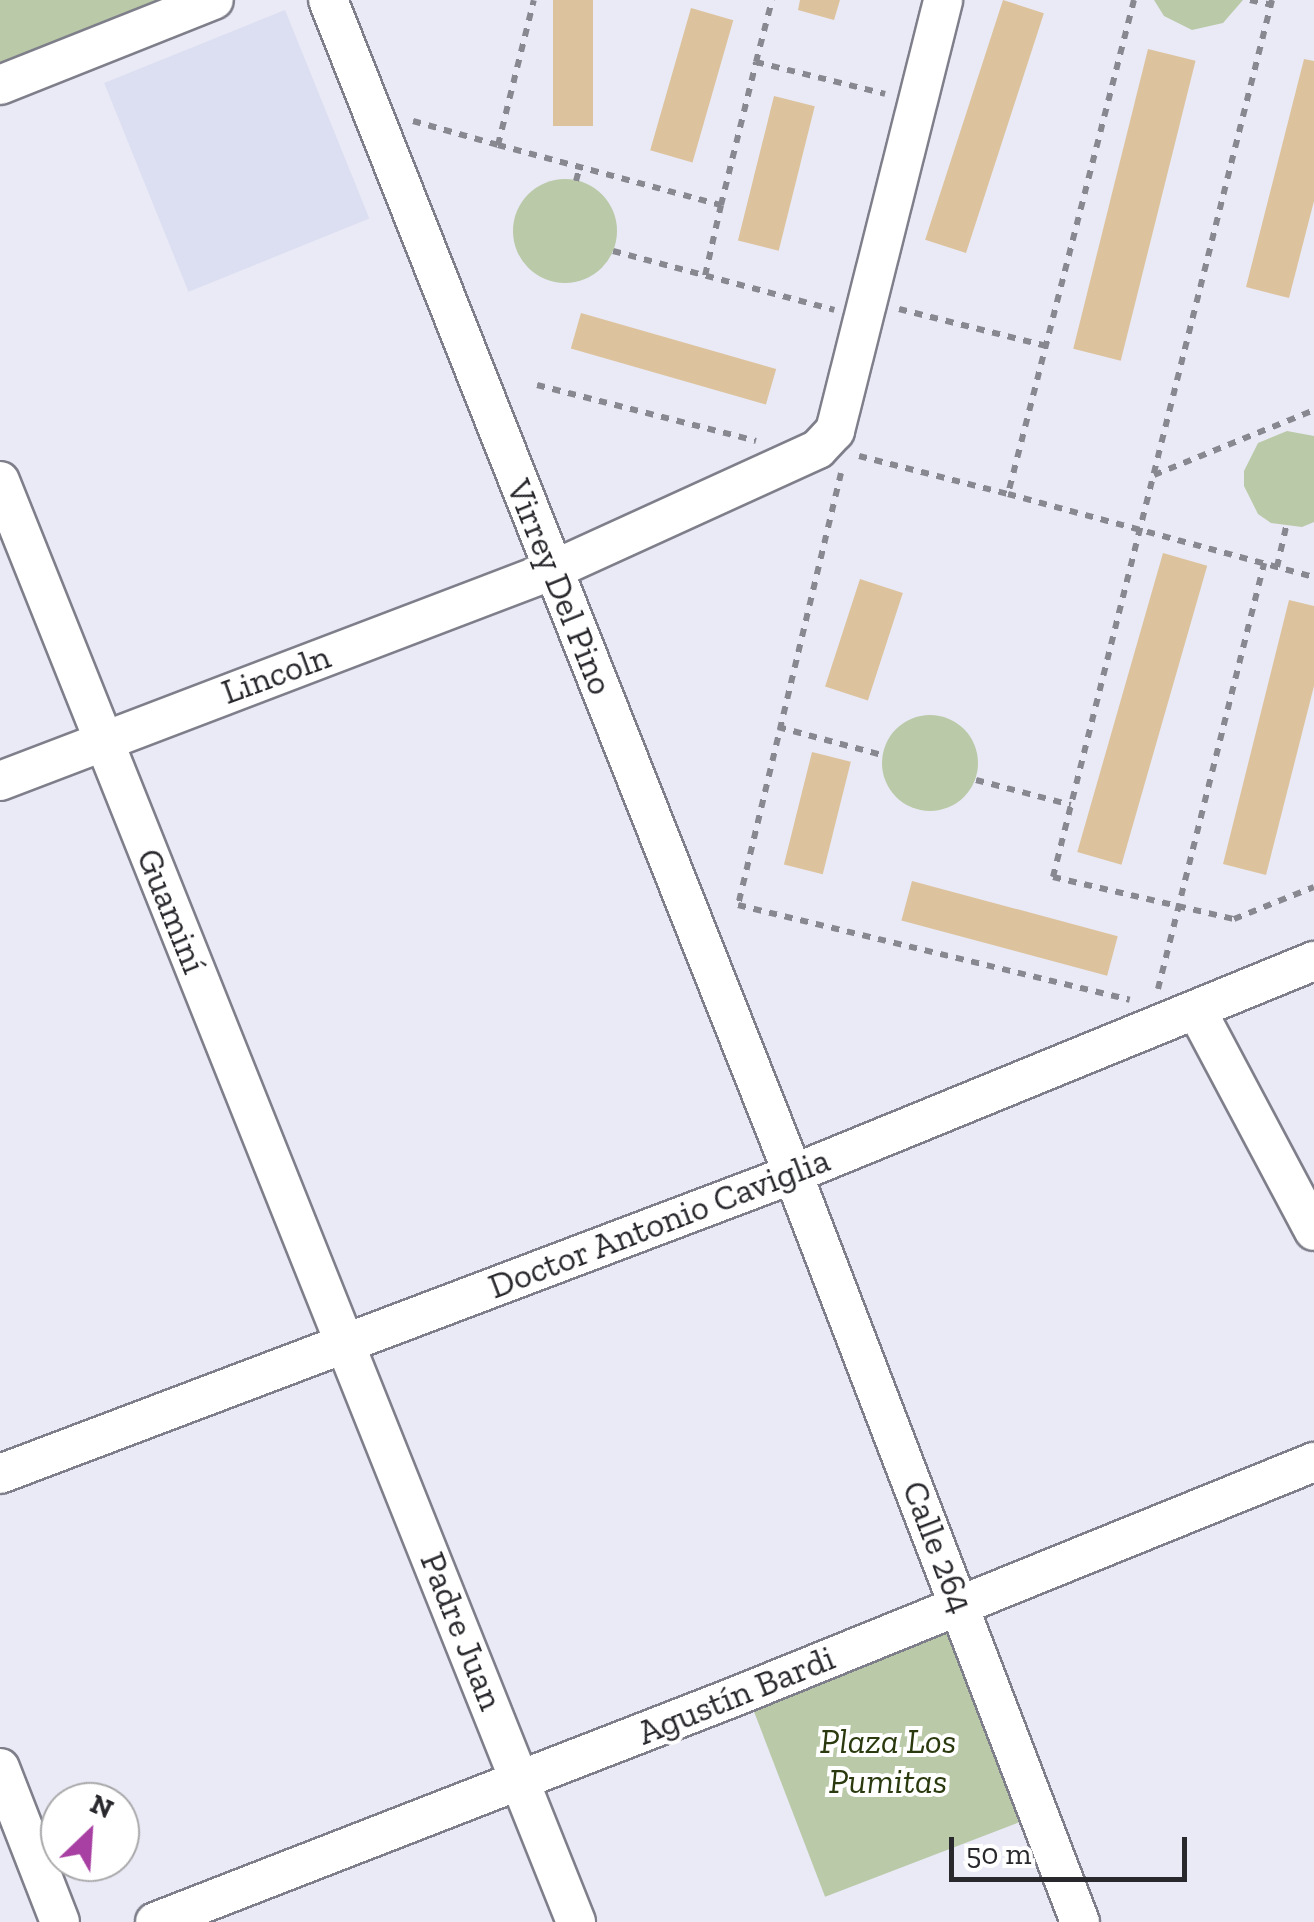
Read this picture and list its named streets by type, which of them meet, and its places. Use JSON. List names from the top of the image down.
{
  "streets": {
    "street": [
      "Virrey Del Pino",
      "Lincoln",
      "Guaminí",
      "Doctor Antonio Caviglia",
      "Calle 264",
      "Padre Juan",
      "Agustín Bardi"
    ]
  },
  "crossings": [
    ["Virrey Del Pino", "Lincoln"],
    ["Virrey Del Pino", "Doctor Antonio Caviglia"],
    ["Virrey Del Pino", "Calle 264"],
    ["Lincoln", "Guaminí"],
    ["Guaminí", "Doctor Antonio Caviglia"],
    ["Guaminí", "Padre Juan"],
    ["Doctor Antonio Caviglia", "Calle 264"],
    ["Doctor Antonio Caviglia", "Padre Juan"],
    ["Calle 264", "Agustín Bardi"],
    ["Padre Juan", "Agustín Bardi"]
  ],
  "parks": ["Plaza Los Pumitas"],
  "scale_bar": "50 m",
  "north": "top right"
}
